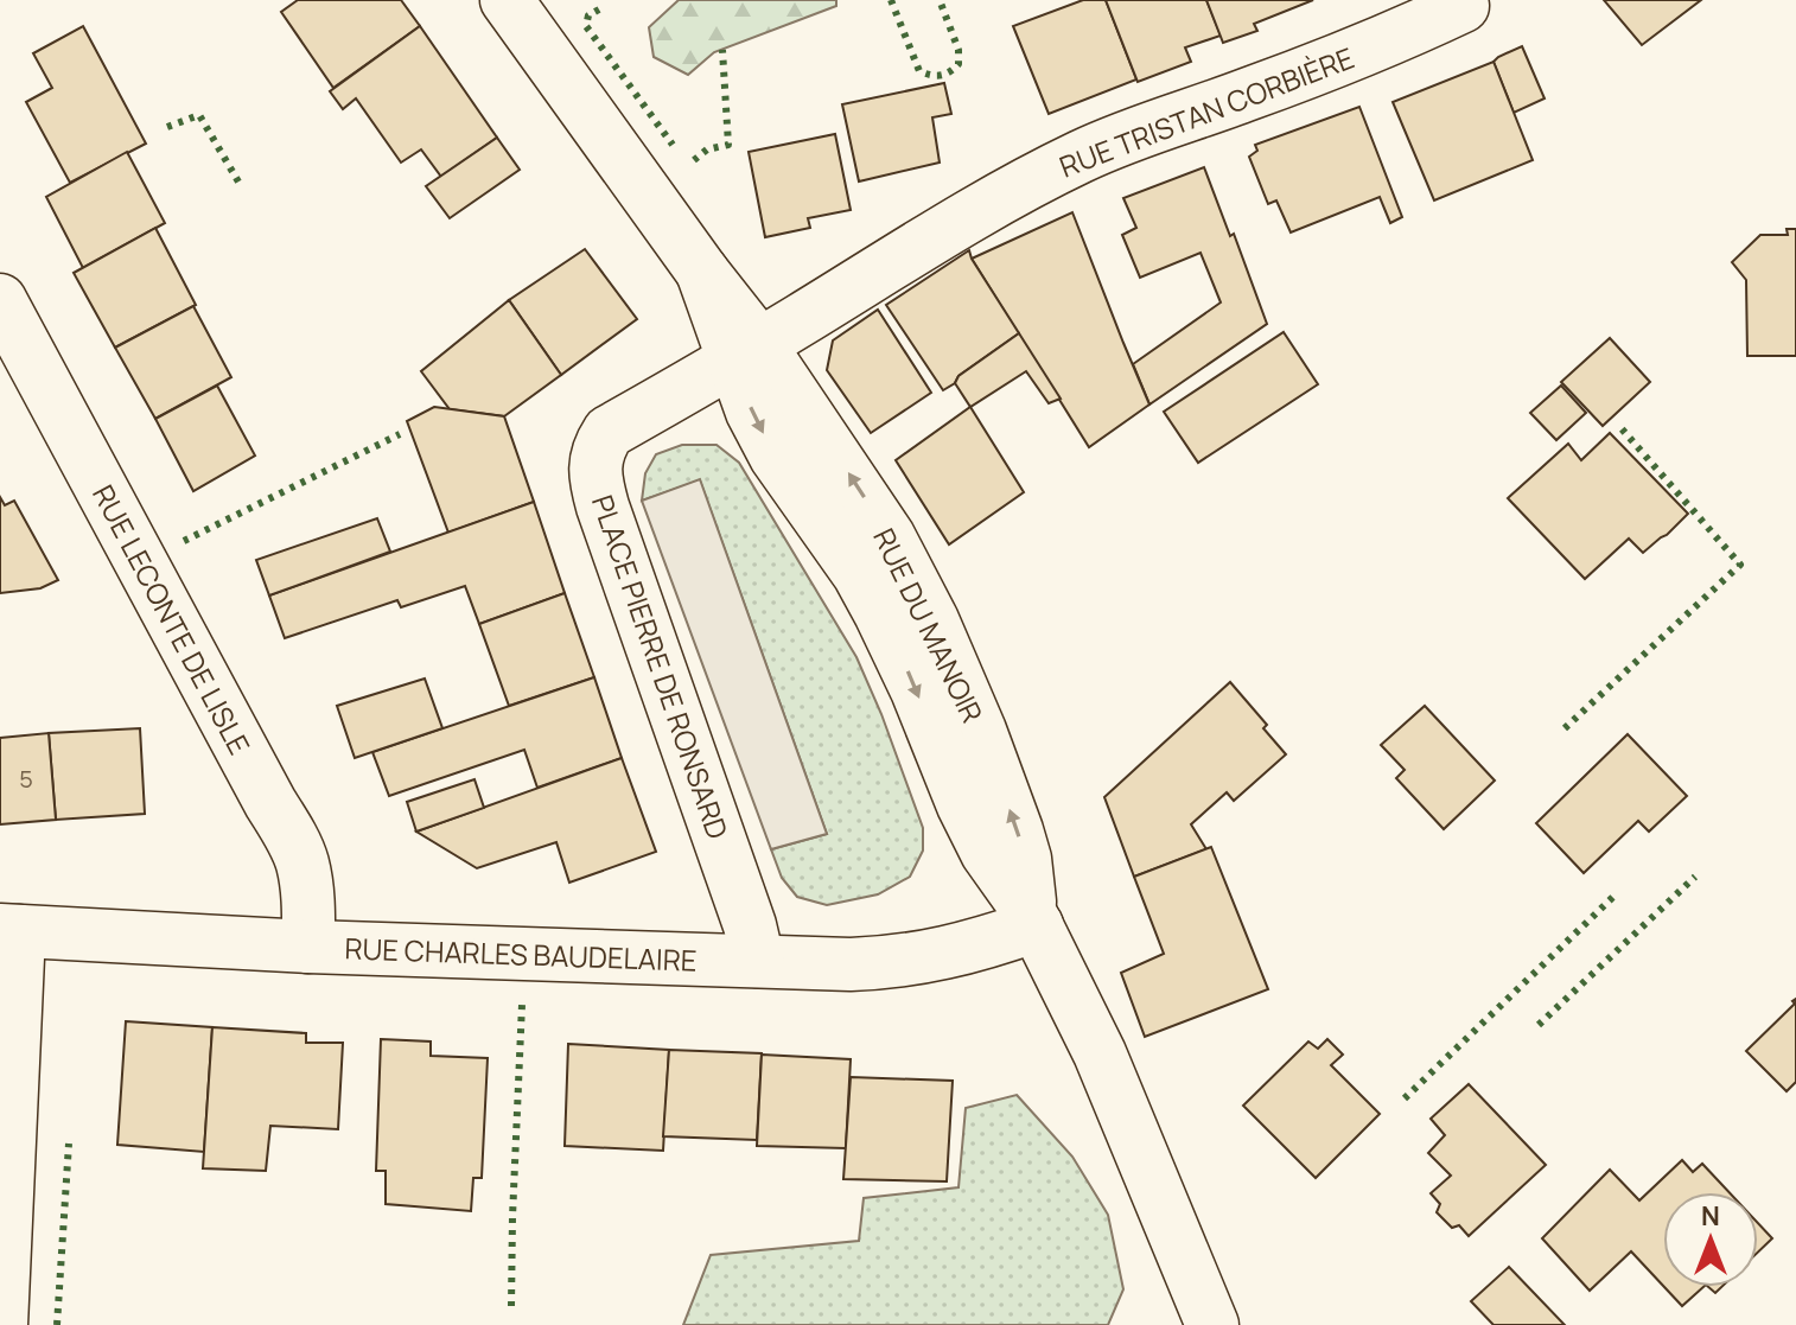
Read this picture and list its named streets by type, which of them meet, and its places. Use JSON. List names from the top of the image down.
{
  "streets": {
    "street": [
      "RUE TRISTAN CORBIÈRE",
      "RUE LECONTE DE LISLE",
      "RUE DU MANOIR",
      "PLACE PIERRE DE RONSARD",
      "RUE CHARLES BAUDELAIRE"
    ]
  },
  "crossings": [
    ["RUE TRISTAN CORBIÈRE", "RUE DU MANOIR"],
    ["RUE TRISTAN CORBIÈRE", "PLACE PIERRE DE RONSARD"],
    ["RUE LECONTE DE LISLE", "RUE CHARLES BAUDELAIRE"],
    ["RUE DU MANOIR", "PLACE PIERRE DE RONSARD"],
    ["RUE DU MANOIR", "RUE CHARLES BAUDELAIRE"],
    ["PLACE PIERRE DE RONSARD", "RUE CHARLES BAUDELAIRE"]
  ],
  "house_numbers": ["5"],
  "north": "top"
}
